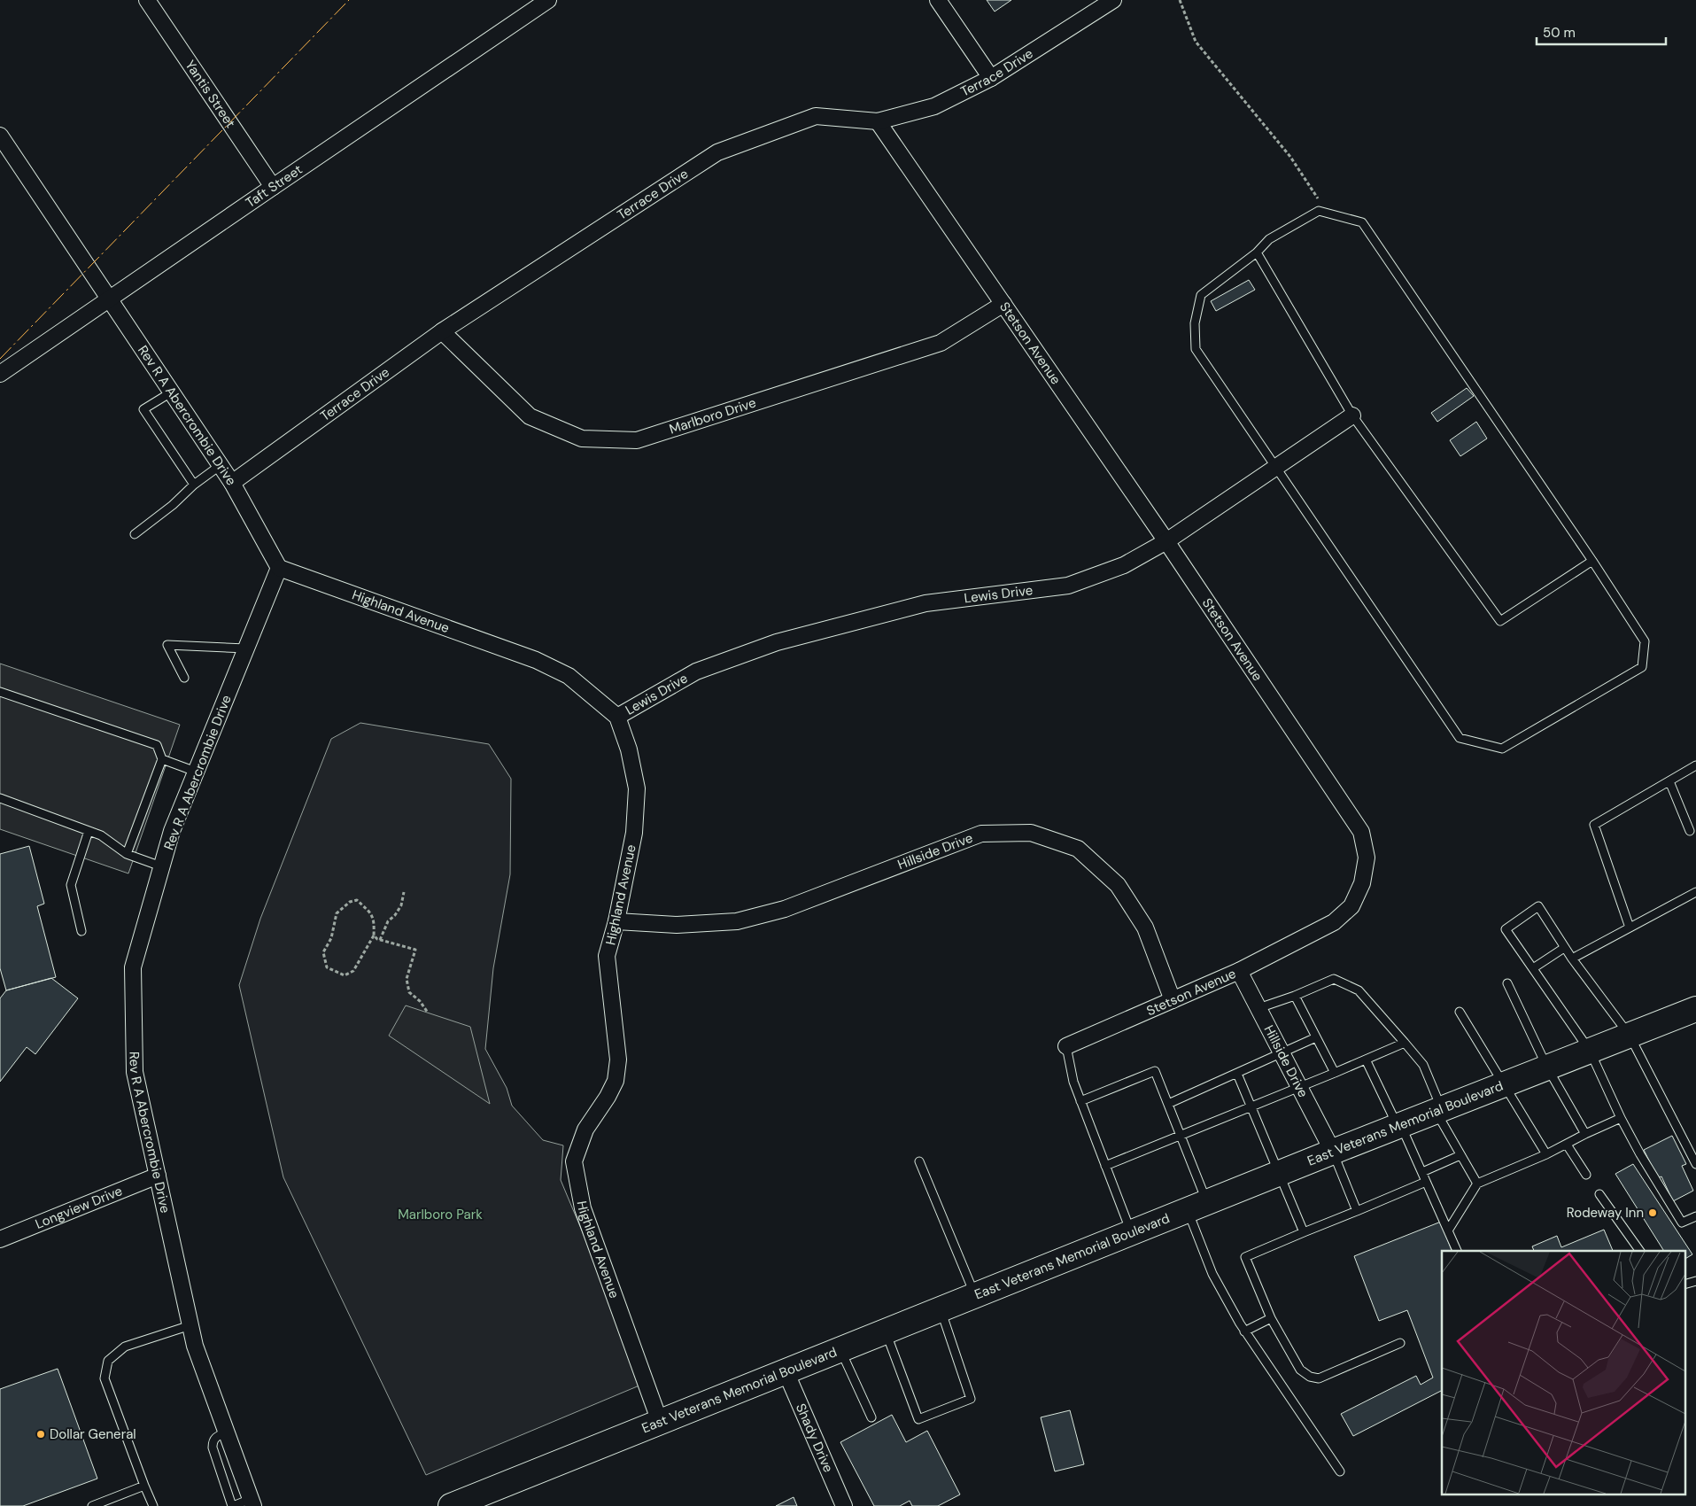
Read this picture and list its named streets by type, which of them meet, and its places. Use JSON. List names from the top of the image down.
{
  "streets": {
    "main road": ["East Veterans Memorial Boulevard"],
    "street": [
      "Terrace Drive",
      "Yantis Street",
      "Taft Street",
      "Stetson Avenue",
      "Rev R A Abercrombie Drive",
      "Marlboro Drive",
      "Lewis Drive",
      "Highland Avenue",
      "Hillside Drive",
      "Longview Drive",
      "Shady Drive"
    ]
  },
  "crossings": [
    ["Terrace Drive", "Stetson Avenue"],
    ["Terrace Drive", "Rev R A Abercrombie Drive"],
    ["Terrace Drive", "Marlboro Drive"],
    ["Yantis Street", "Taft Street"],
    ["Taft Street", "Rev R A Abercrombie Drive"],
    ["Stetson Avenue", "Marlboro Drive"],
    ["Stetson Avenue", "Lewis Drive"],
    ["Stetson Avenue", "Hillside Drive"],
    ["Rev R A Abercrombie Drive", "Highland Avenue"],
    ["Rev R A Abercrombie Drive", "Longview Drive"],
    ["Lewis Drive", "Highland Avenue"],
    ["Highland Avenue", "Hillside Drive"],
    ["Highland Avenue", "East Veterans Memorial Boulevard"],
    ["Hillside Drive", "East Veterans Memorial Boulevard"],
    ["East Veterans Memorial Boulevard", "Shady Drive"]
  ],
  "parks": ["Marlboro Park"],
  "places": ["Rodeway Inn", "Dollar General"],
  "scale_bar": "50 m"
}
